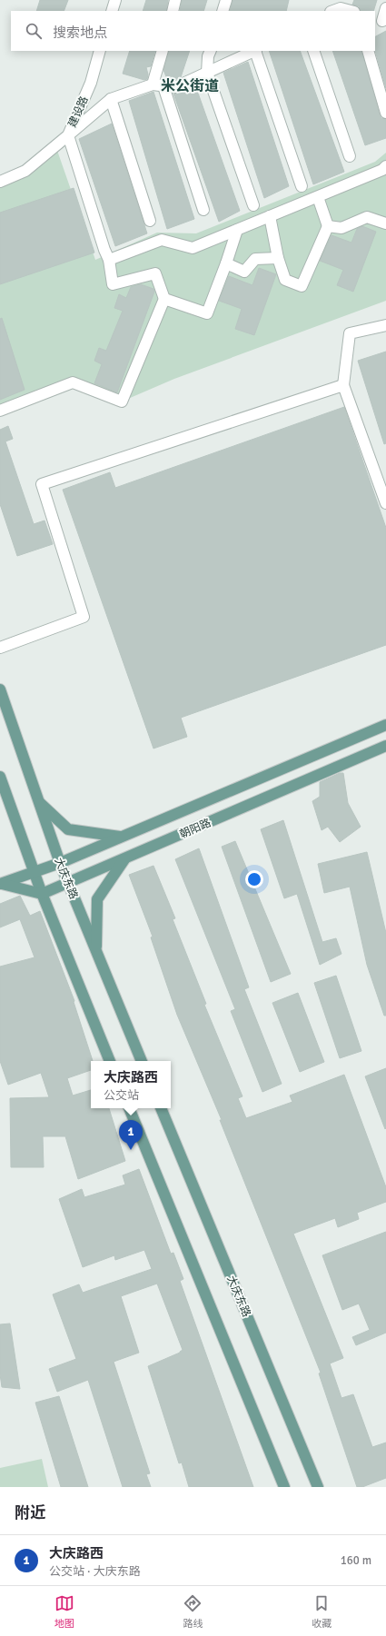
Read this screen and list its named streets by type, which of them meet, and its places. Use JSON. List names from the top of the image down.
{
  "streets": {
    "main road": ["朝阳路", "大庆东路"],
    "street": ["建设路"]
  },
  "crossings": [
    ["朝阳路", "大庆东路"]
  ],
  "districts": ["米公街道"],
  "page": {
    "search": "搜索地点",
    "popup": ["大庆路西", "公交站"],
    "pins": "1",
    "heading": "附近",
    "list": [
      {
        "mark": "1",
        "name": "大庆路西",
        "note": "公交站 · 大庆东路",
        "value": "160 m"
      }
    ],
    "nav": ["地图", "路线", "收藏"]
  }
}
